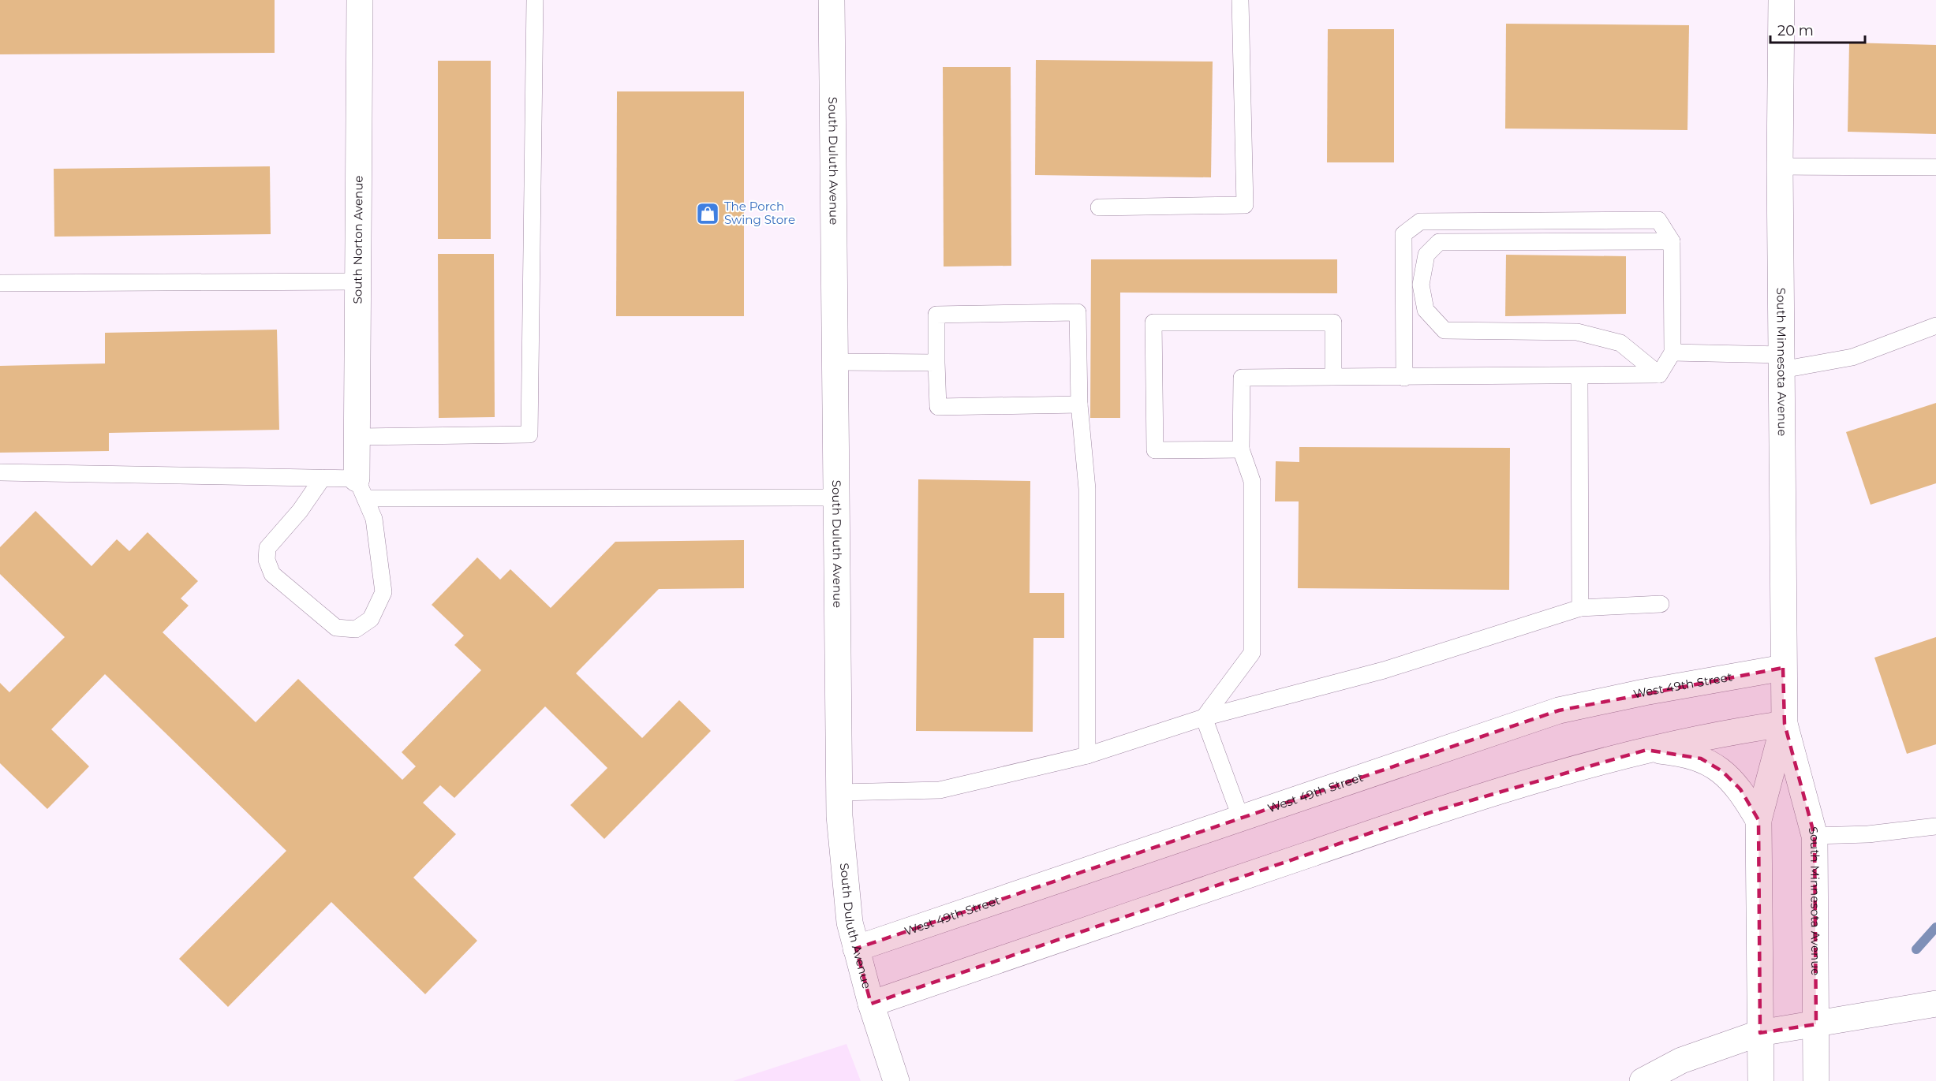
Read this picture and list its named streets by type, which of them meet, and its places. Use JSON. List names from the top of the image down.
{
  "streets": {
    "main road": [
      "South Duluth Avenue",
      "South Norton Avenue",
      "South Minnesota Avenue",
      "West 49th Street"
    ]
  },
  "crossings": [
    ["South Duluth Avenue", "West 49th Street"],
    ["South Minnesota Avenue", "West 49th Street"]
  ],
  "places": {
    "shop": ["The Porch Swing Store"]
  },
  "scale_bar": "20 m"
}
